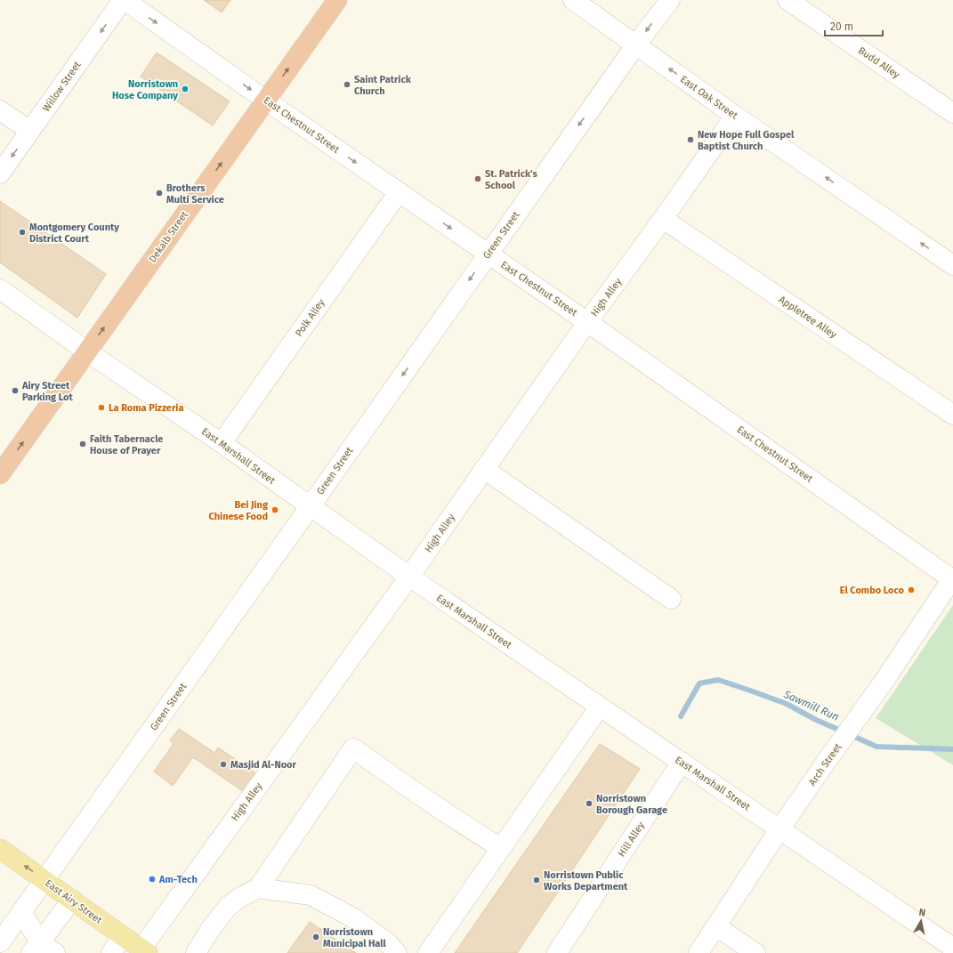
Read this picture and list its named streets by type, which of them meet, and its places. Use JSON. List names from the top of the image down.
{
  "streets": {
    "highway": ["Dekalb Street"],
    "main road": ["East Airy Street"],
    "street": [
      "Budd Alley",
      "Willow Street",
      "East Oak Street",
      "East Chestnut Street",
      "Green Street",
      "High Alley",
      "Appletree Alley",
      "Polk Alley",
      "East Marshall Street",
      "Arch Street",
      "Hill Alley"
    ]
  },
  "crossings": [
    ["Willow Street", "East Chestnut Street"],
    ["East Oak Street", "Green Street"],
    ["East Oak Street", "High Alley"],
    ["East Chestnut Street", "Green Street"],
    ["East Chestnut Street", "Dekalb Street"],
    ["East Chestnut Street", "High Alley"],
    ["East Chestnut Street", "Polk Alley"],
    ["East Chestnut Street", "Arch Street"],
    ["Green Street", "East Marshall Street"],
    ["Green Street", "East Airy Street"],
    ["Dekalb Street", "East Marshall Street"],
    ["High Alley", "Appletree Alley"],
    ["High Alley", "East Marshall Street"],
    ["High Alley", "East Airy Street"],
    ["Polk Alley", "East Marshall Street"],
    ["East Marshall Street", "Arch Street"],
    ["East Marshall Street", "Hill Alley"]
  ],
  "one_way": [
    "Willow Street",
    "East Oak Street",
    "East Chestnut Street",
    "Green Street",
    "Dekalb Street"
  ],
  "water": ["Sawmill Run"],
  "places": [
    "Saint Patrick Church",
    "Norristown Hose Company",
    "New Hope Full Gospel Baptist Church",
    "St. Patrick's School",
    "Brothers Multi Service",
    "Montgomery County District Court",
    "Airy Street Parking Lot",
    "La Roma Pizzeria",
    "Faith Tabernacle House of Prayer",
    "Bei Jing Chinese Food",
    "El Combo Loco",
    "Masjid Al-Noor",
    "Norristown Borough Garage",
    "Am-Tech",
    "Norristown Public Works Department",
    "Norristown Municipal Hall"
  ],
  "scale_bar": "20 m",
  "north": "top"
}
